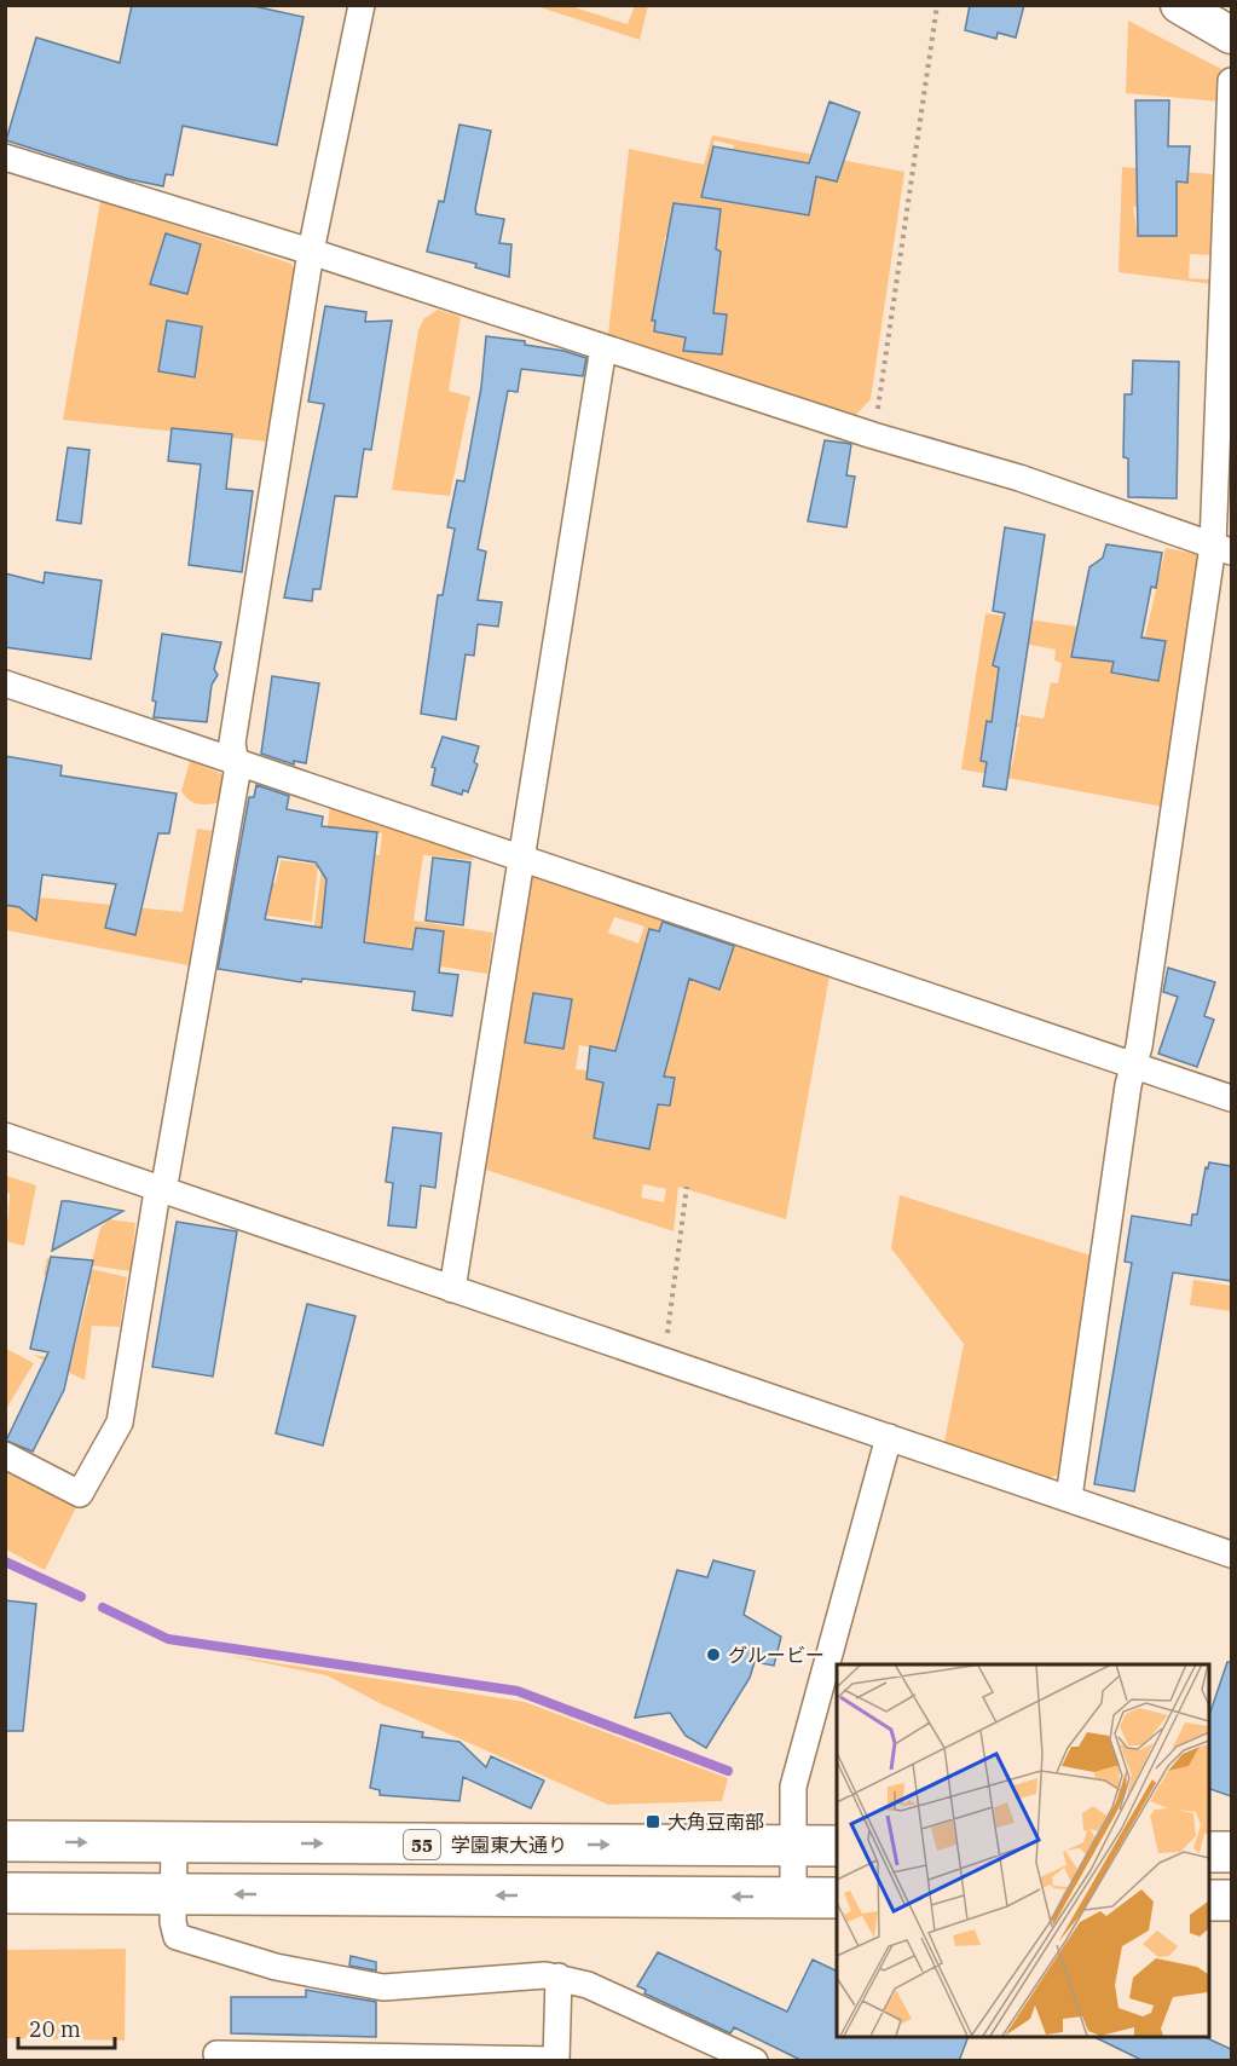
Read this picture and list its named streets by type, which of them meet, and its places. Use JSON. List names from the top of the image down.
{
  "streets": {
    "main road": ["55", "学園東大通り"]
  },
  "places": {
    "other": ["グルービー"],
    "transit": ["大角豆南部"]
  },
  "scale_bar": "20 m"
}
